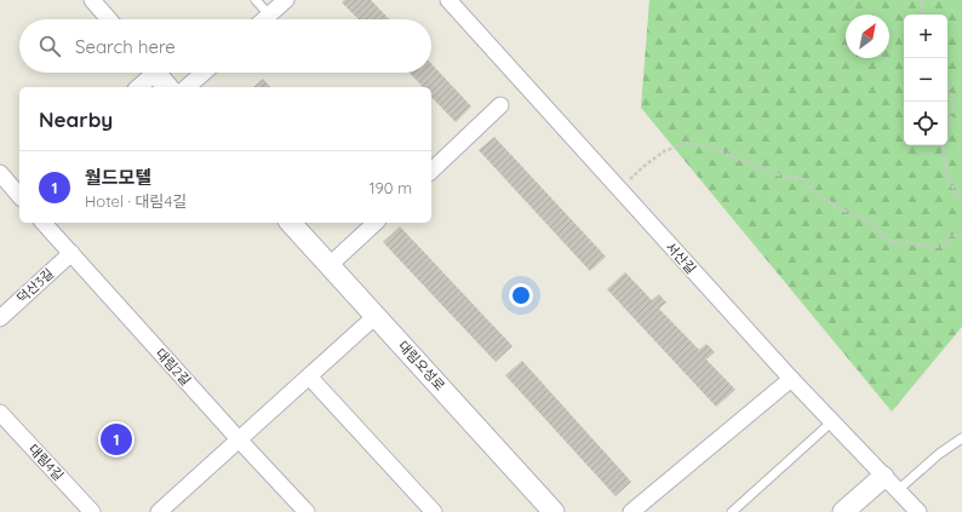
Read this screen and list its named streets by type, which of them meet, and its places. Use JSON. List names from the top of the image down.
{
  "streets": {
    "street": [
      "서산길",
      "덕산3길",
      "대림오성로",
      "대림2길",
      "대림4길"
    ]
  },
  "crossings": [
    ["덕산3길", "대림2길"]
  ],
  "north": "top right",
  "page": {
    "map_buttons": ["+", "−"],
    "search": "Search here",
    "heading": "Nearby",
    "list": [
      {
        "mark": "1",
        "name": "월드모텔",
        "note": "Hotel · 대림4길",
        "value": "190 m"
      }
    ],
    "pins": "1"
  }
}
